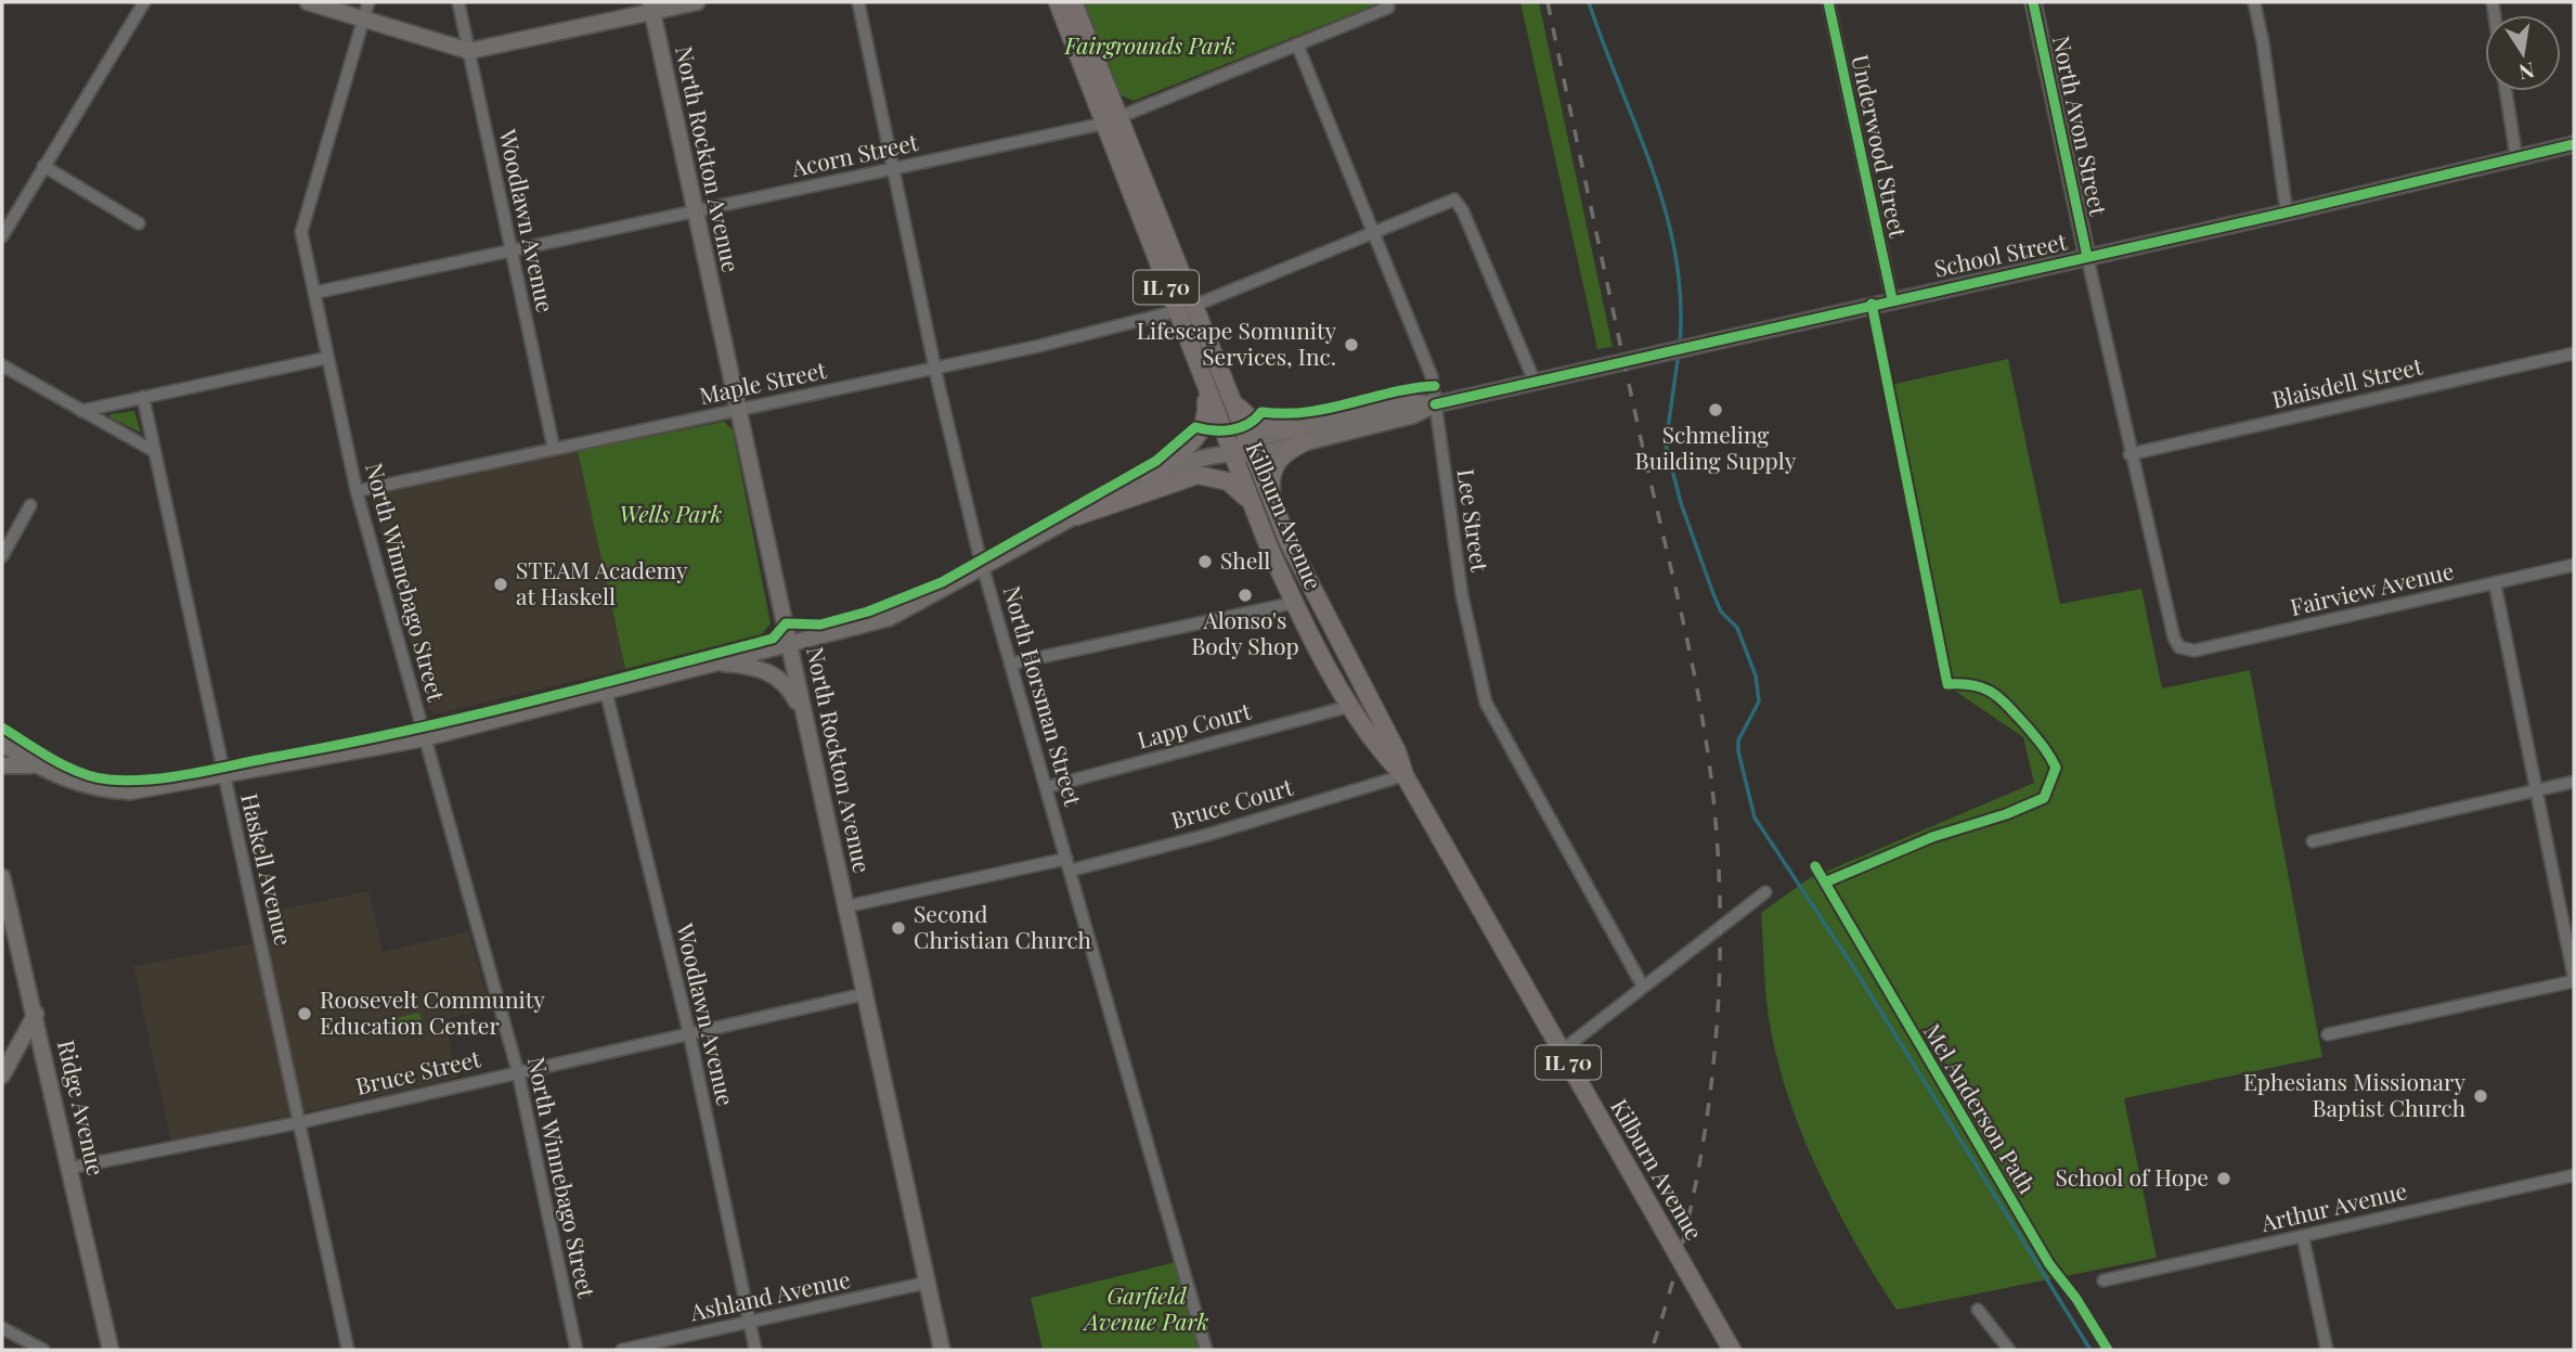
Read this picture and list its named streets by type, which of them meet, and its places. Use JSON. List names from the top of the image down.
{
  "streets": {
    "main road": [
      "North Avon Street",
      "North Rockton Avenue",
      "School Street",
      "IL 70",
      "Kilburn Avenue",
      "Ridge Avenue"
    ],
    "street": [
      "Underwood Street",
      "Acorn Street",
      "Woodlawn Avenue",
      "Maple Street",
      "Blaisdell Street",
      "Lee Street",
      "North Winnebago Street",
      "Fairview Avenue",
      "North Horsman Street",
      "Lapp Court",
      "Bruce Court",
      "Haskell Avenue",
      "Bruce Street",
      "Arthur Avenue",
      "Ashland Avenue"
    ],
    "cycle path": ["Mel Anderson Path"]
  },
  "crossings": [
    ["North Avon Street", "School Street"],
    ["North Avon Street", "Blaisdell Street"],
    ["North Avon Street", "Fairview Avenue"],
    ["Underwood Street", "School Street"],
    ["Acorn Street", "North Rockton Avenue"],
    ["Acorn Street", "Woodlawn Avenue"],
    ["Acorn Street", "Kilburn Avenue"],
    ["Acorn Street", "Lee Street"],
    ["Acorn Street", "North Winnebago Street"],
    ["Acorn Street", "North Horsman Street"],
    ["North Rockton Avenue", "School Street"],
    ["North Rockton Avenue", "Maple Street"],
    ["North Rockton Avenue", "Bruce Street"],
    ["North Rockton Avenue", "Ashland Avenue"],
    ["Woodlawn Avenue", "School Street"],
    ["Woodlawn Avenue", "Maple Street"],
    ["Woodlawn Avenue", "Bruce Street"],
    ["Woodlawn Avenue", "Ashland Avenue"],
    ["School Street", "Kilburn Avenue"],
    ["School Street", "Lee Street"],
    ["School Street", "North Winnebago Street"],
    ["School Street", "North Horsman Street"],
    ["School Street", "Haskell Avenue"],
    ["Maple Street", "Kilburn Avenue"],
    ["Maple Street", "North Winnebago Street"],
    ["Maple Street", "North Horsman Street"],
    ["Kilburn Avenue", "Lapp Court"],
    ["Kilburn Avenue", "Bruce Court"],
    ["North Winnebago Street", "Bruce Street"],
    ["North Horsman Street", "Lapp Court"],
    ["North Horsman Street", "Bruce Court"],
    ["Haskell Avenue", "Bruce Street"],
    ["Bruce Street", "Ridge Avenue"]
  ],
  "parks": ["Fairgrounds Park", "Wells Park", "Garfield Avenue Park"],
  "places": [
    "Lifescape Somunity Services, Inc.",
    "Schmeling Building Supply",
    "Shell",
    "STEAM Academy at Haskell",
    "Alonso's Body Shop",
    "Second Christian Church",
    "Roosevelt Community Education Center",
    "Ephesians Missionary Baptist Church",
    "School of Hope"
  ],
  "north": "bottom"
}
